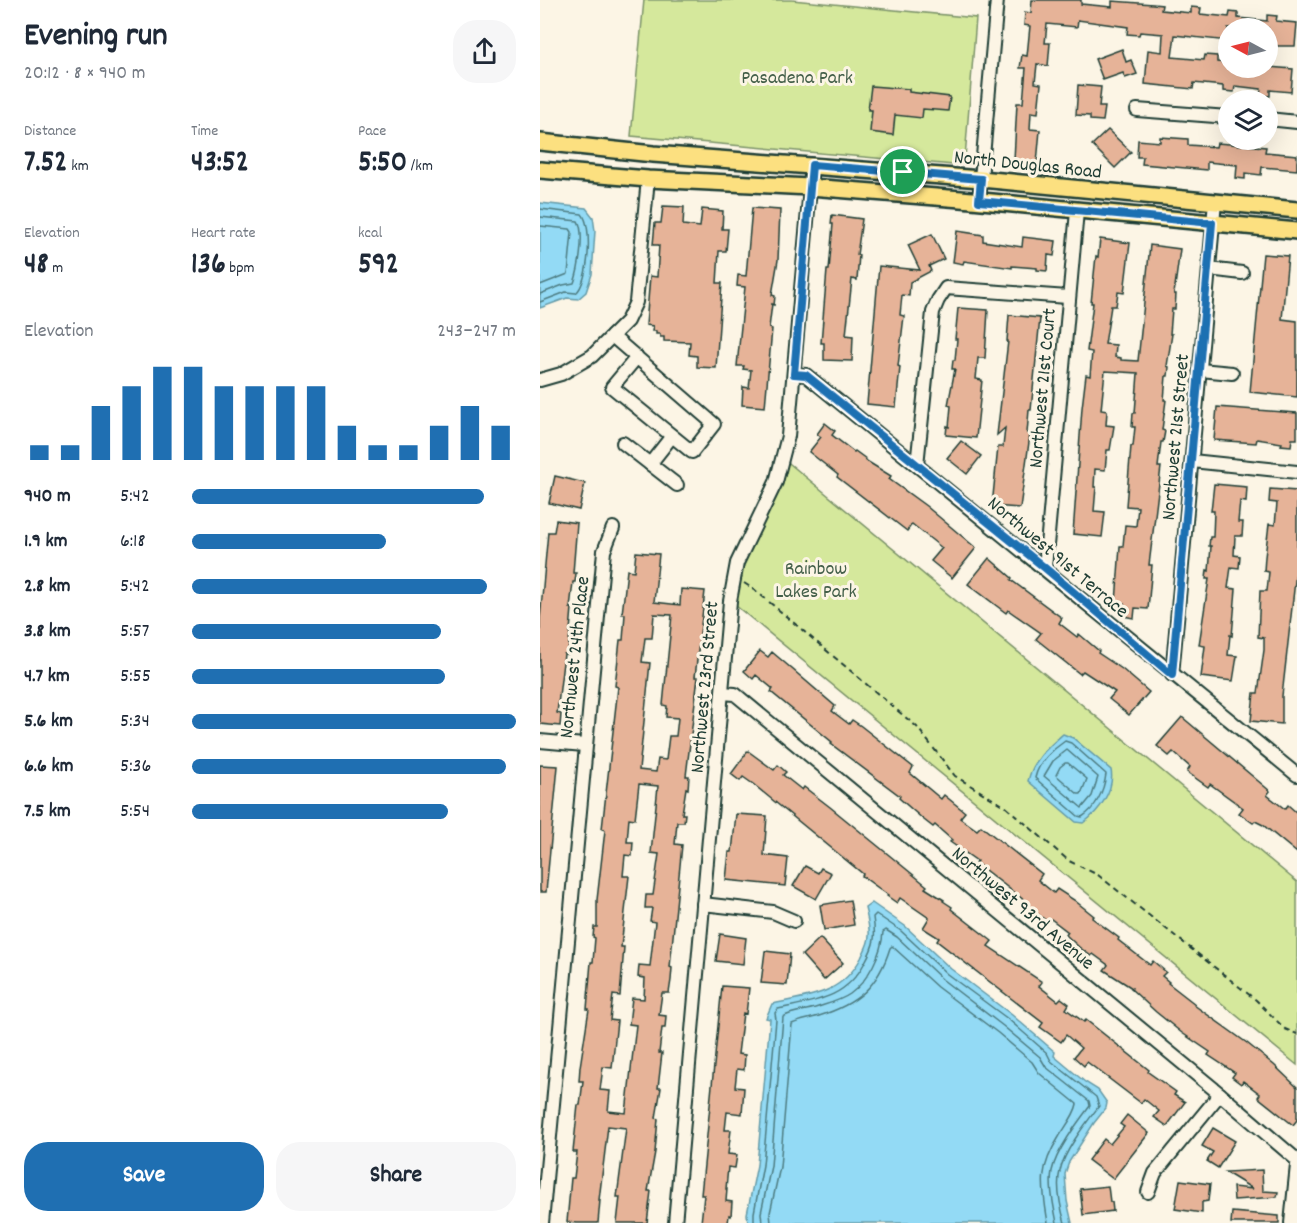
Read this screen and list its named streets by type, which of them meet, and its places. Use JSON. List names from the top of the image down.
{
  "streets": {
    "main road": ["North Douglas Road"],
    "street": [
      "Northwest 21st Court",
      "Northwest 21st Street",
      "Northwest 91st Terrace",
      "Northwest 24th Place",
      "Northwest 23rd Street",
      "Northwest 93rd Avenue"
    ]
  },
  "crossings": [
    ["North Douglas Road", "Northwest 21st Street"],
    ["North Douglas Road", "Northwest 23rd Street"],
    ["Northwest 21st Court", "Northwest 91st Terrace"],
    ["Northwest 21st Street", "Northwest 91st Terrace"],
    ["Northwest 91st Terrace", "Northwest 23rd Street"],
    ["Northwest 23rd Street", "Northwest 93rd Avenue"]
  ],
  "parks": ["Pasadena Park", "Rainbow Lakes Park"],
  "north": "left",
  "page": {
    "heading": ["Evening run", "20:12 · 8 × 940 m"],
    "stats": [
      ["Distance", "7.52 km"],
      ["Time", "43:52"],
      ["Pace", "5:50 /km"],
      ["Elevation", "48 m"],
      ["Heart rate", "136 bpm"],
      ["kcal", "592"]
    ],
    "chart": ["Elevation", "243–247 m"],
    "list": [
      {
        "name": "940 m",
        "note": "5:42"
      },
      {
        "name": "1.9 km",
        "note": "6:18"
      },
      {
        "name": "2.8 km",
        "note": "5:42"
      },
      {
        "name": "3.8 km",
        "note": "5:57"
      },
      {
        "name": "4.7 km",
        "note": "5:55"
      },
      {
        "name": "5.6 km",
        "note": "5:34"
      },
      {
        "name": "6.6 km",
        "note": "5:36"
      },
      {
        "name": "7.5 km",
        "note": "5:54"
      }
    ],
    "buttons": ["Save", "Share"]
  }
}
